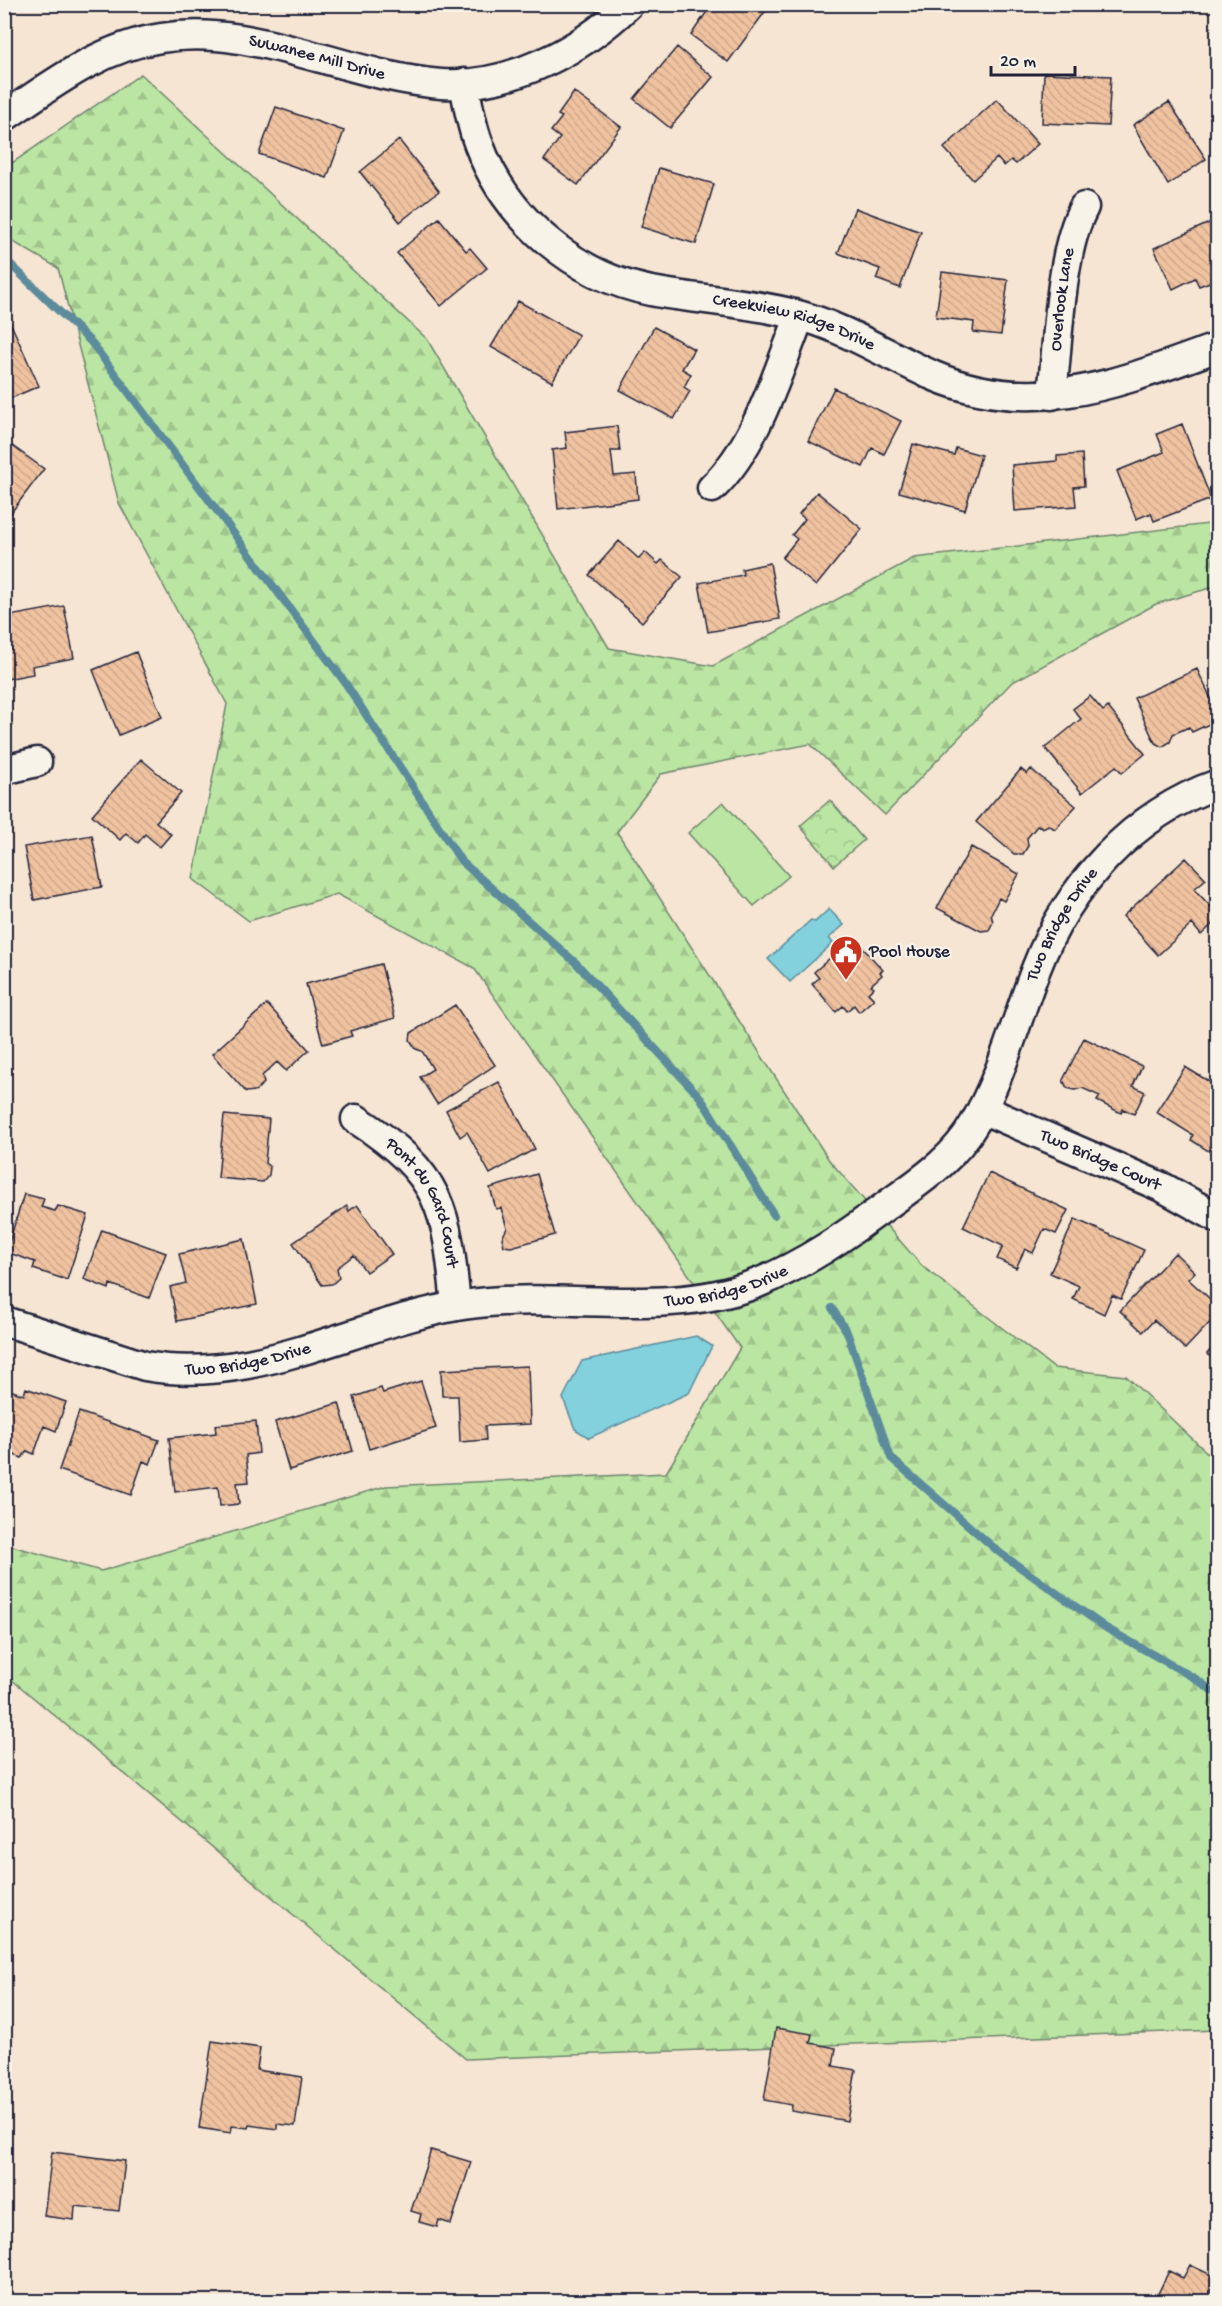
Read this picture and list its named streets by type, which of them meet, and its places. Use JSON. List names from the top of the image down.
{
  "streets": {
    "street": [
      "Suwanee Mill Drive",
      "Overlook Lane",
      "Creekview Ridge Drive",
      "Two Bridge Drive",
      "Two Bridge Court",
      "Pont du Gard Court"
    ]
  },
  "crossings": [
    ["Suwanee Mill Drive", "Creekview Ridge Drive"],
    ["Overlook Lane", "Creekview Ridge Drive"],
    ["Two Bridge Drive", "Two Bridge Court"],
    ["Two Bridge Drive", "Pont du Gard Court"]
  ],
  "places": {
    "public building": ["Pool House"]
  },
  "scale_bar": "20 m"
}
